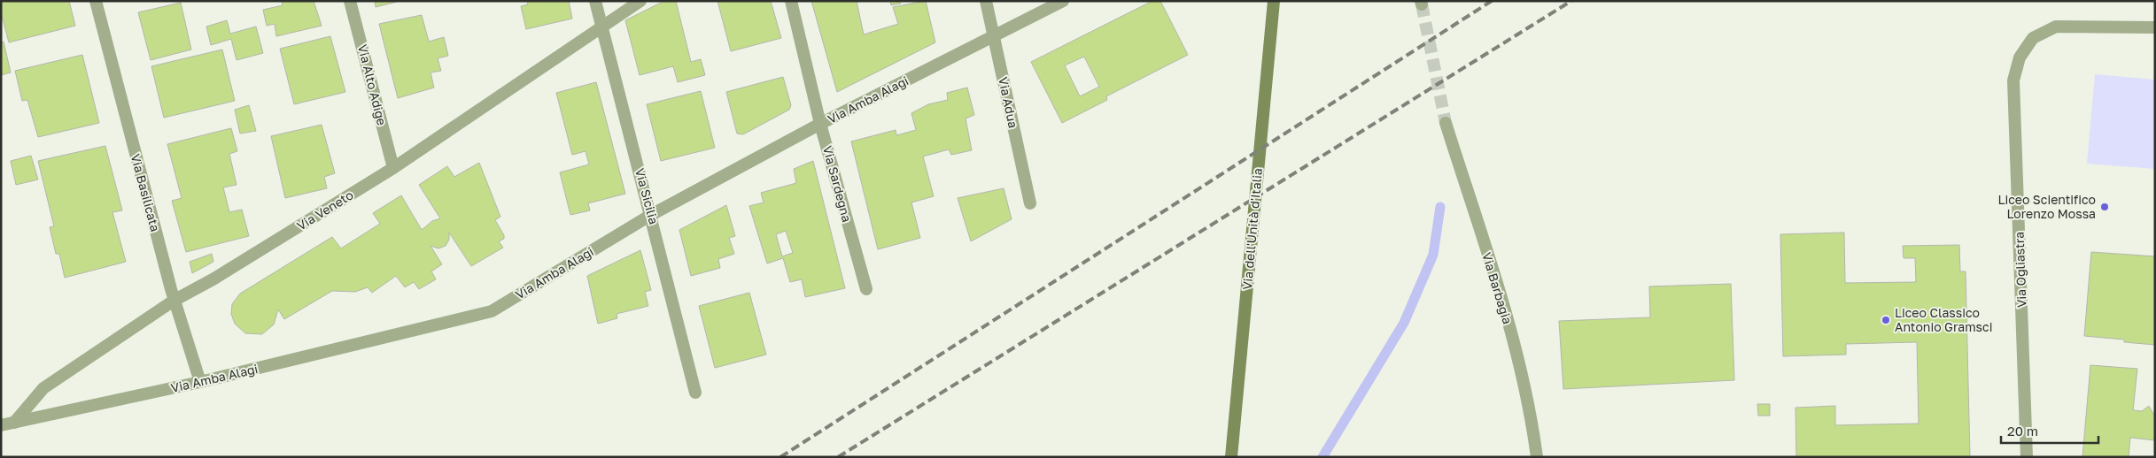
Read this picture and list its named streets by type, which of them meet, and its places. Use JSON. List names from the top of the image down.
{
  "streets": {
    "main road": ["Via dell'Unità d'Italia"],
    "street": [
      "Via Alto Adige",
      "Via Amba Alagi",
      "Via Adua",
      "Via Sardegna",
      "Via Basilicata",
      "Via Sicilia",
      "Via Veneto",
      "Via Ogliastra",
      "Via Barbagia"
    ]
  },
  "crossings": [
    ["Via Alto Adige", "Via Veneto"],
    ["Via Amba Alagi", "Via Adua"],
    ["Via Amba Alagi", "Via Sardegna"],
    ["Via Amba Alagi", "Via Basilicata"],
    ["Via Amba Alagi", "Via Sicilia"],
    ["Via Amba Alagi", "Via Veneto"],
    ["Via Basilicata", "Via Veneto"],
    ["Via Sicilia", "Via Veneto"]
  ],
  "places": ["Liceo Scientifico Lorenzo Mossa", "Liceo Classico Antonio Gramsci"],
  "scale_bar": "20 m"
}
